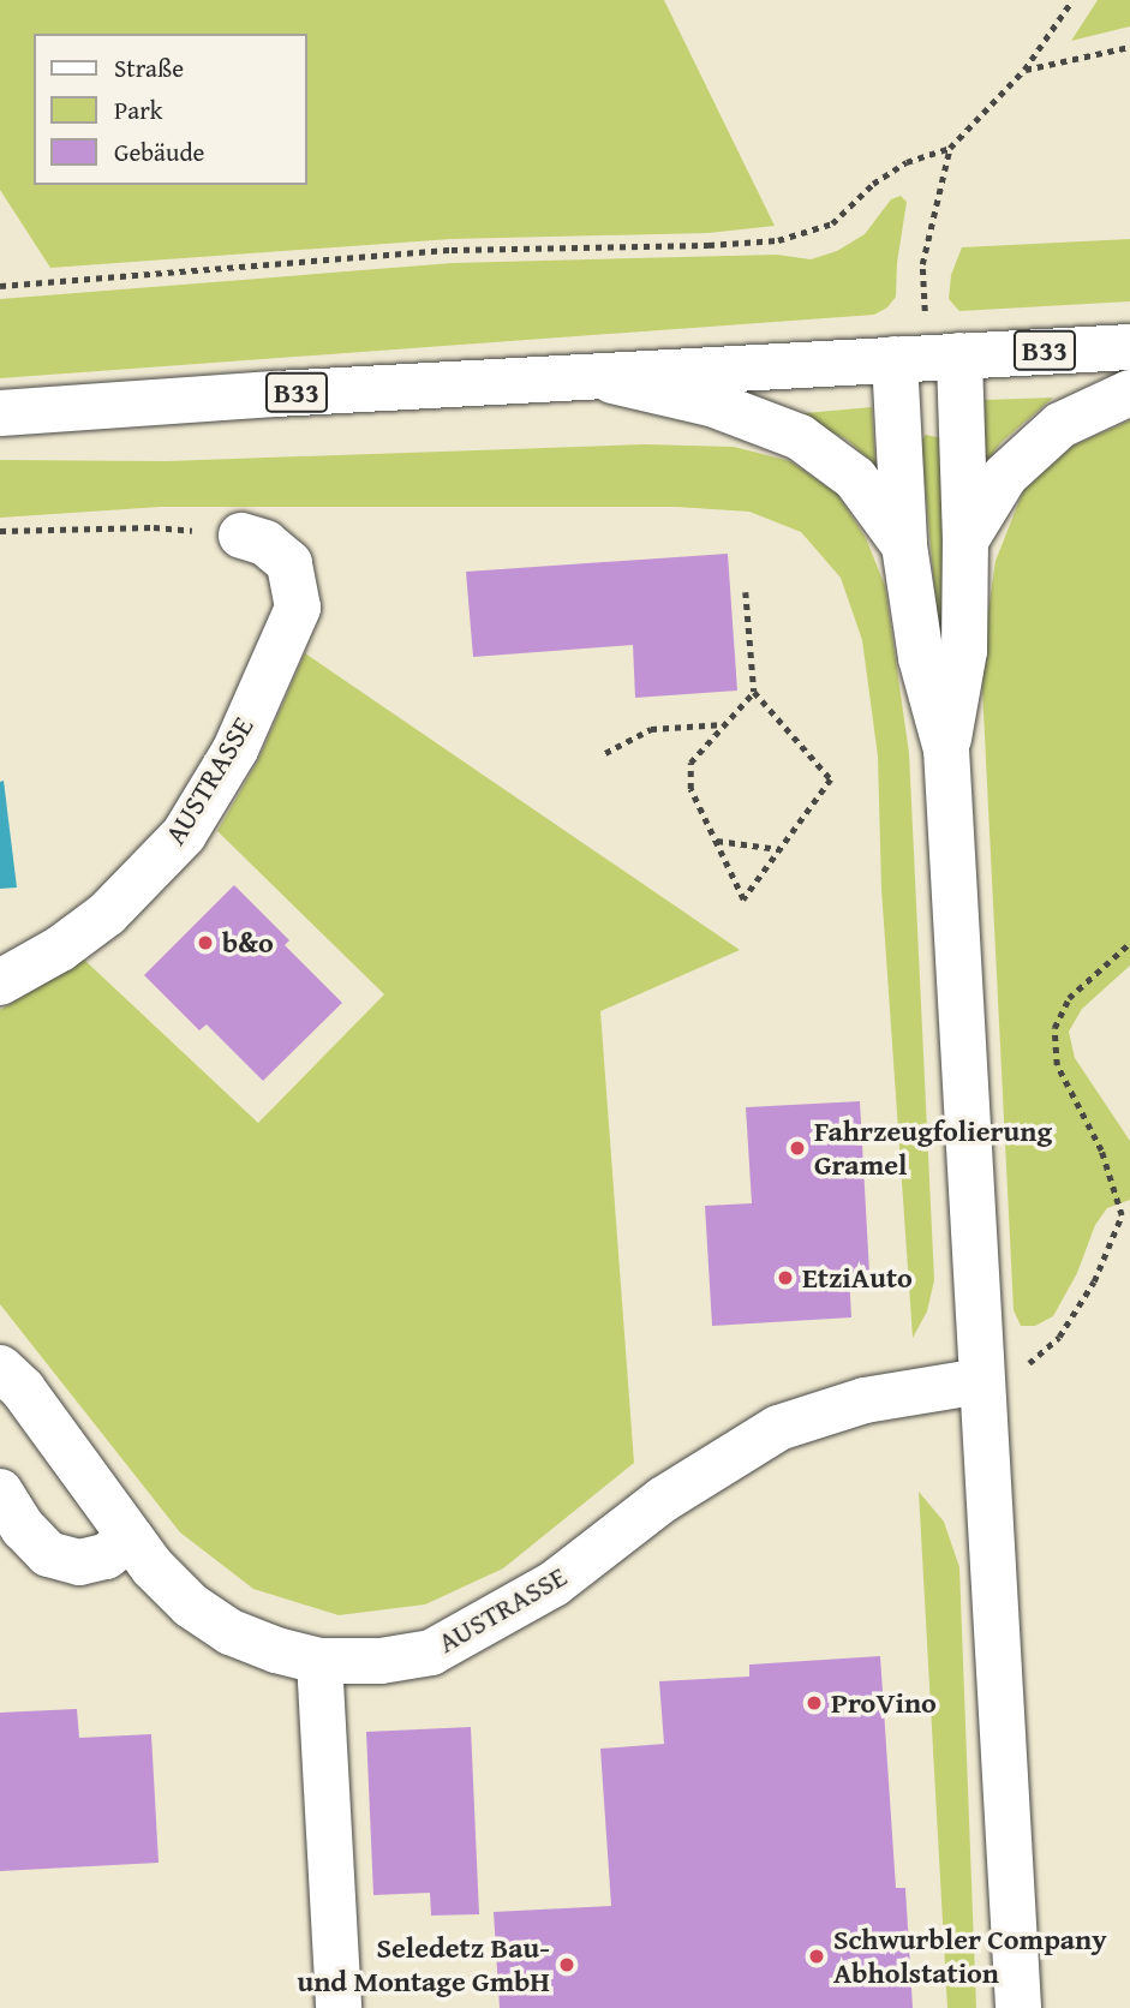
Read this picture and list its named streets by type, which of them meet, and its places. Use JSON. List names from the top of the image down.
{
  "streets": {
    "main road": ["B33", "AUSTRASSE"]
  },
  "places": [
    "b&o",
    "Fahrzeugfolierung Gramel",
    "EtziAuto",
    "ProVino",
    "Schwurbler Company Abholstation",
    "Seledetz Bau- und Montage GmbH"
  ],
  "legend": ["Straße", "Park", "Gebäude"]
}
